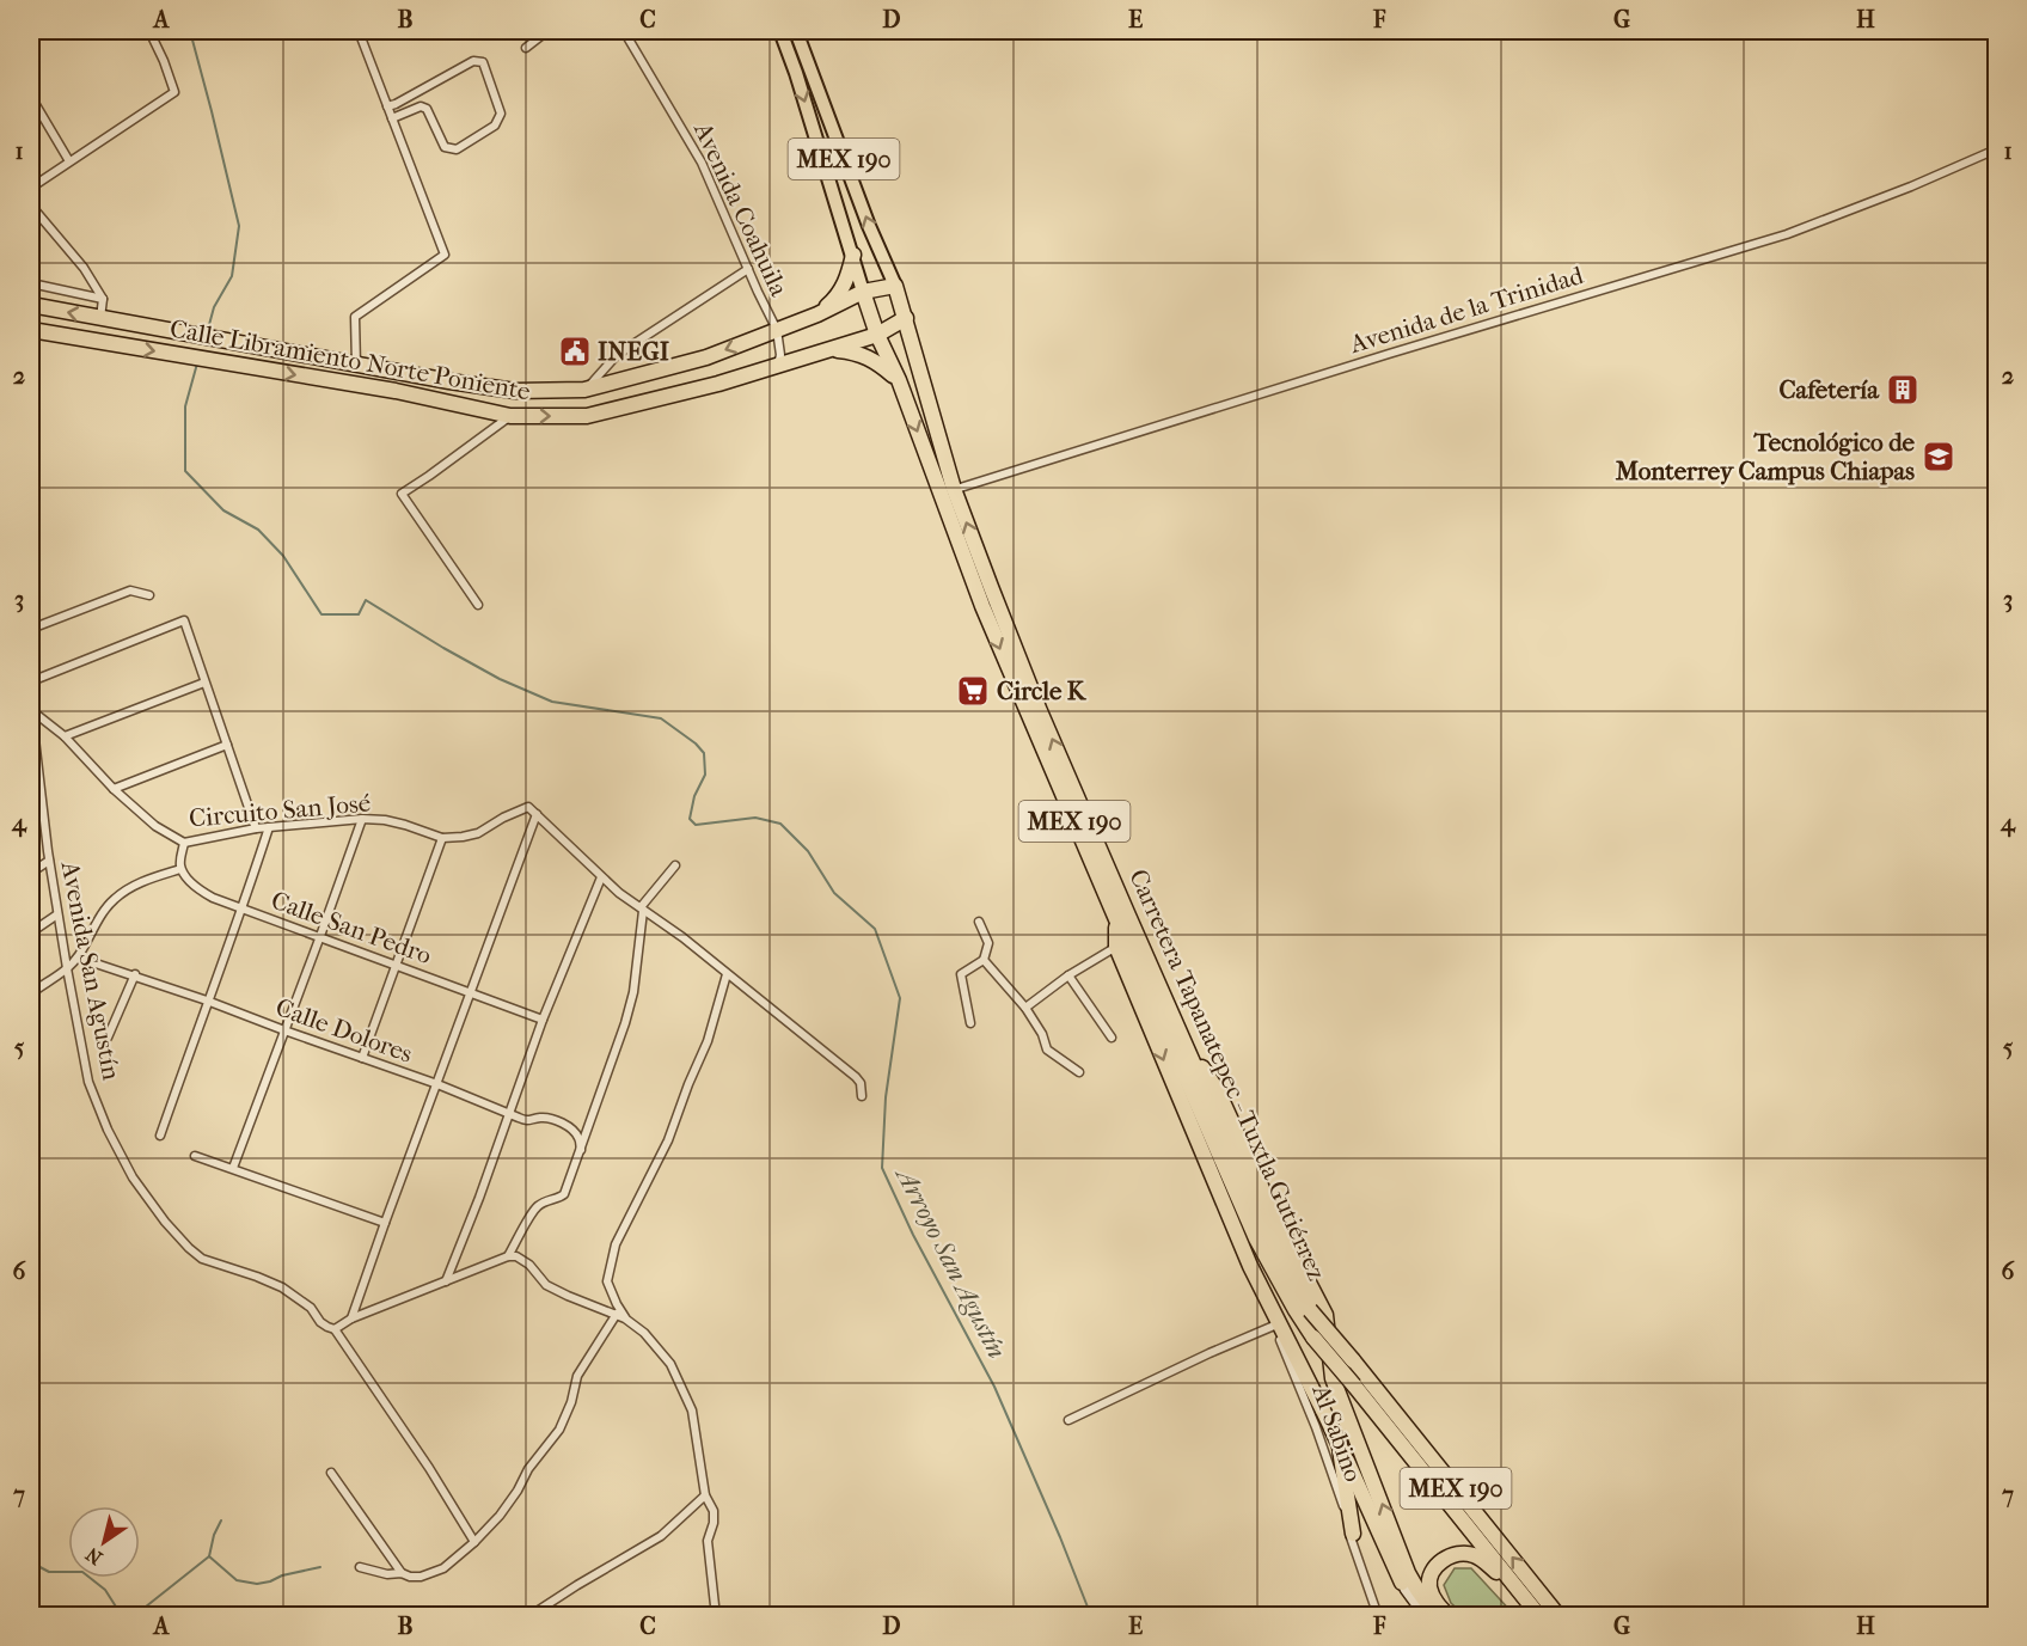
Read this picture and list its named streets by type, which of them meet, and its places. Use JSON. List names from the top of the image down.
{
  "streets": {
    "highway": ["MEX 190", "Calle Libramiento Norte Poniente", "Carretera Tapanatepec - Tuxtla Gutiérrez"],
    "street": [
      "Avenida Coahuila",
      "Avenida de la Trinidad",
      "Circuito San José",
      "Calle San Pedro",
      "Avenida San Agustín",
      "Calle Dolores",
      "Al Sabino"
    ]
  },
  "crossings": [
    ["MEX 190", "Calle Libramiento Norte Poniente"],
    ["MEX 190", "Carretera Tapanatepec - Tuxtla Gutiérrez"],
    ["MEX 190", "Al Sabino"],
    ["Avenida Coahuila", "Calle Libramiento Norte Poniente"],
    ["Avenida de la Trinidad", "Carretera Tapanatepec - Tuxtla Gutiérrez"],
    ["Calle Libramiento Norte Poniente", "Carretera Tapanatepec - Tuxtla Gutiérrez"],
    ["Circuito San José", "Avenida San Agustín"]
  ],
  "water": ["Arroyo San Agustín"],
  "places": {
    "public building": ["INEGI"],
    "building": ["Cafetería"],
    "school or university": ["Tecnológico de Monterrey Campus Chiapas"],
    "supermarket": ["Circle K"]
  },
  "north": "bottom left",
  "grid": {
    "columns": [
      "A",
      "B",
      "C",
      "D",
      "E",
      "F",
      "G",
      "H"
    ],
    "rows": [
      "1",
      "2",
      "3",
      "4",
      "5",
      "6",
      "7"
    ]
  }
}
